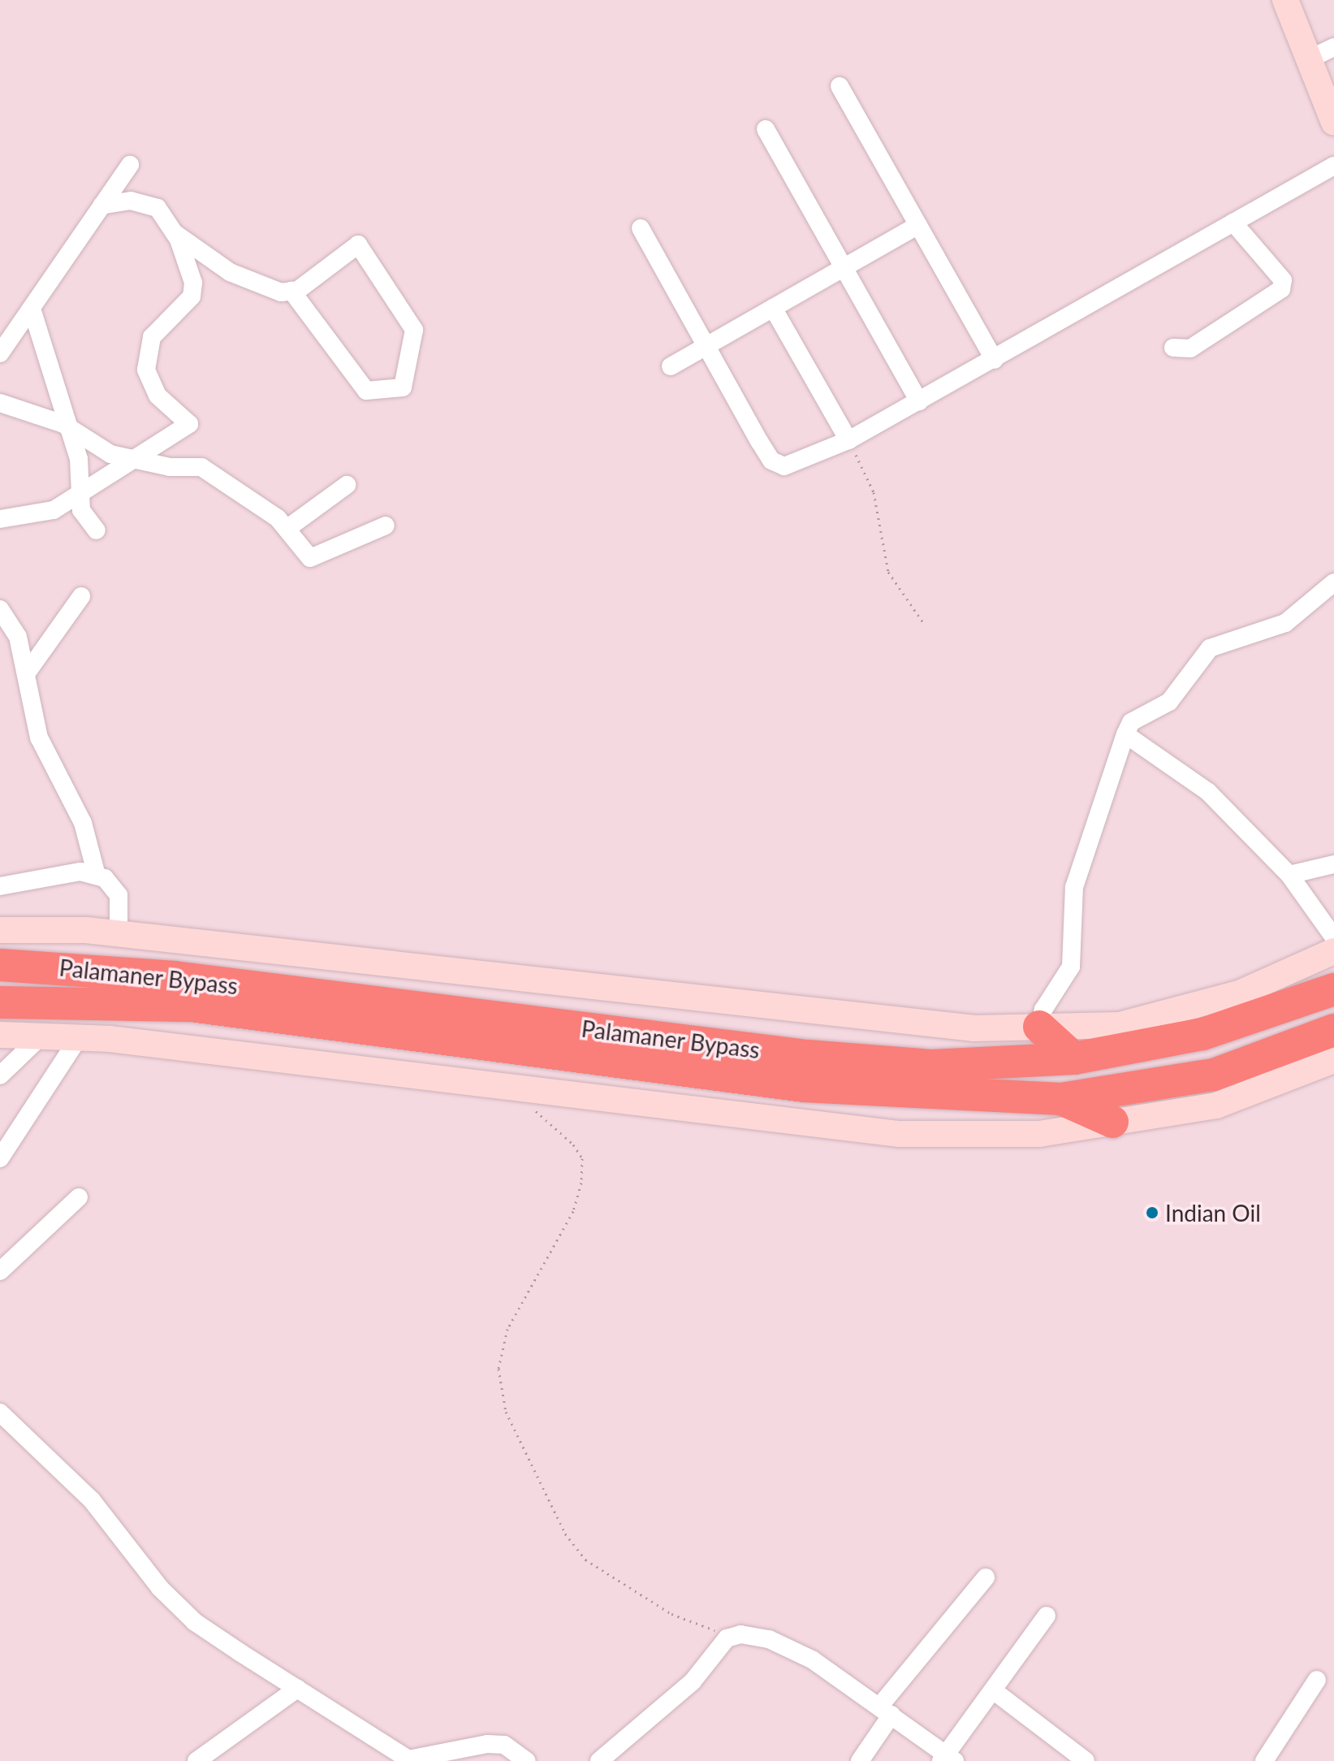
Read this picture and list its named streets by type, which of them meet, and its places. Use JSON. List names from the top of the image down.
{
  "streets": {
    "highway": ["Palamaner Bypass"]
  },
  "places": ["Indian Oil"]
}
